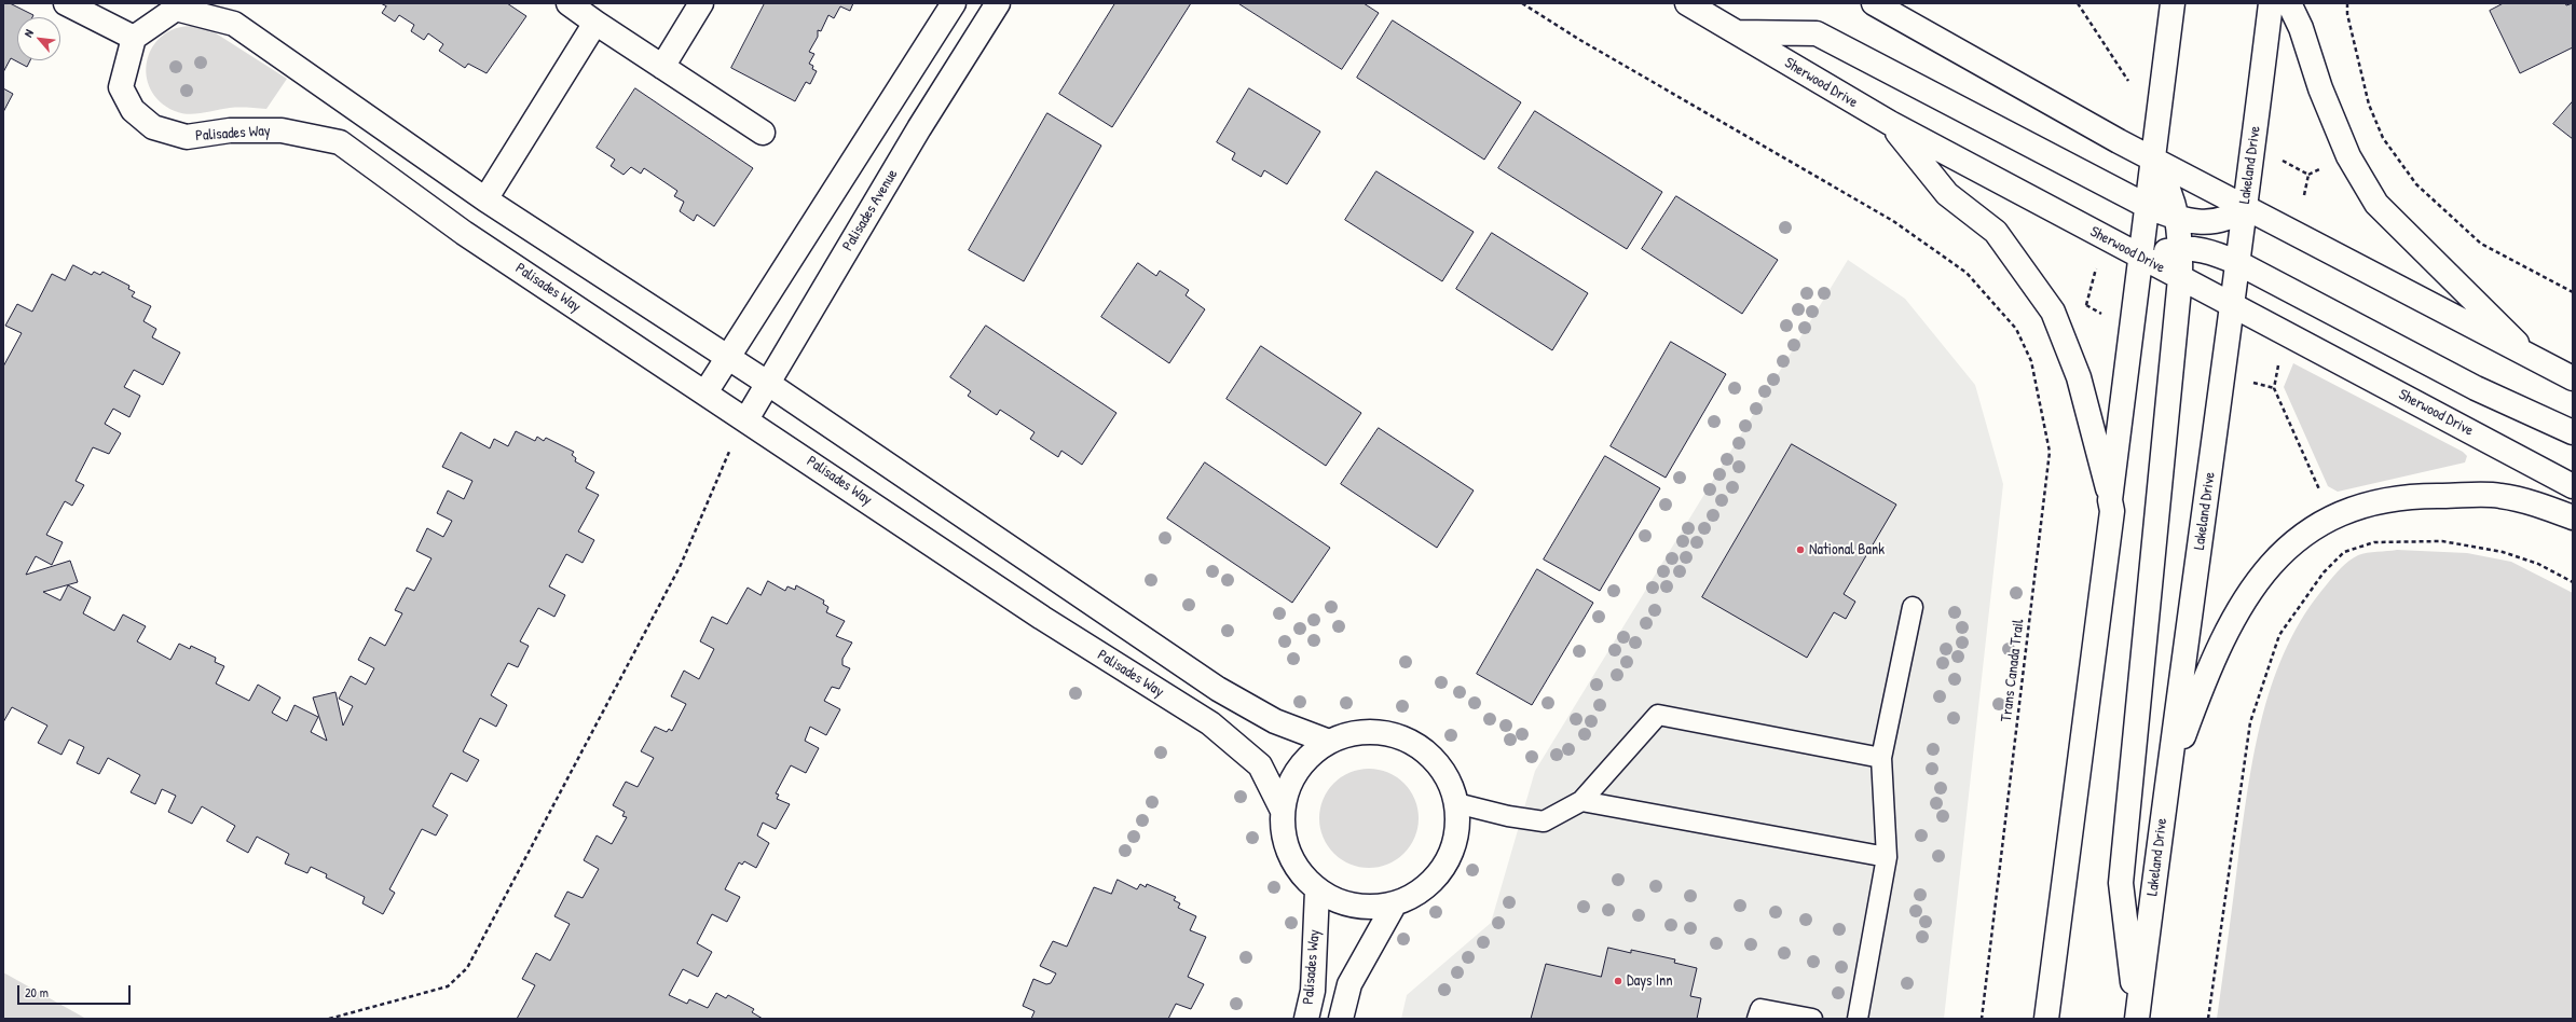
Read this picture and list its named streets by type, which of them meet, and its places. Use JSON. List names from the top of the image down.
{
  "streets": {
    "main road": [
      "Sherwood Drive",
      "Palisades Way",
      "Lakeland Drive",
      "Palisades Avenue"
    ],
    "path": ["Trans Canada Trail"]
  },
  "crossings": [
    ["Sherwood Drive", "Lakeland Drive"],
    ["Palisades Way", "Palisades Avenue"]
  ],
  "places": ["National Bank", "Days Inn"],
  "scale_bar": "20 m",
  "north": "top left"
}
